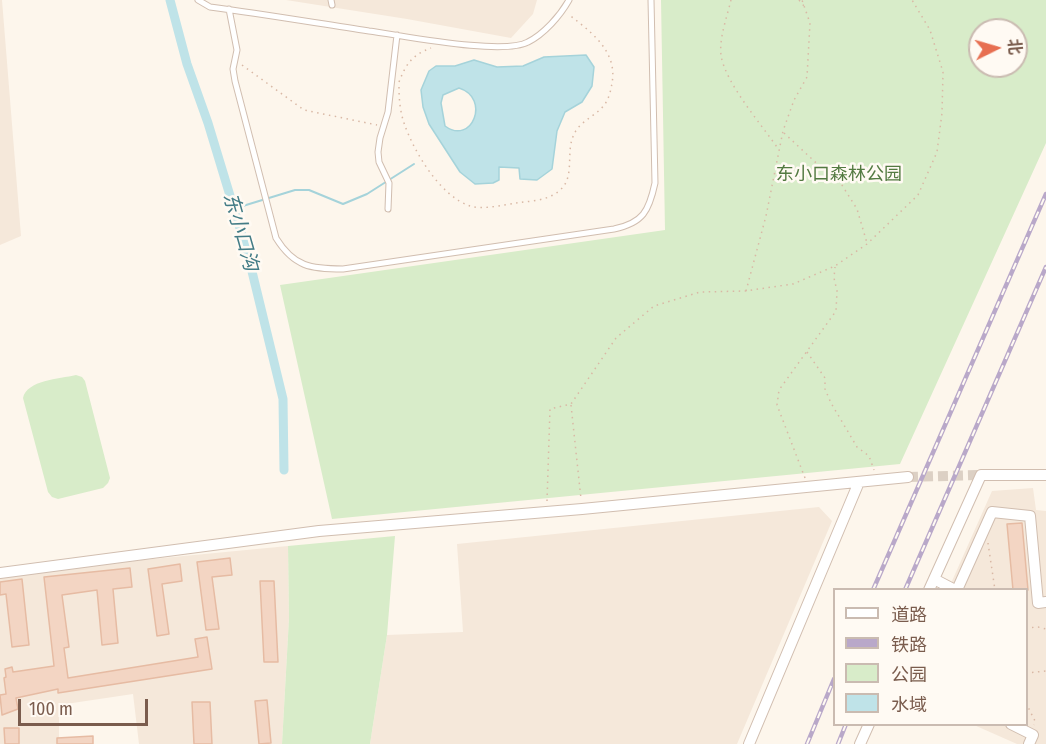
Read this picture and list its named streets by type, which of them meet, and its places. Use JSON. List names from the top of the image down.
{
  "water": ["东小口沟"],
  "parks": ["东小口森林公园"],
  "legend": [
    "道路",
    "铁路",
    "公园",
    "水域"
  ],
  "scale_bar": "100 m",
  "north": "right"
}
